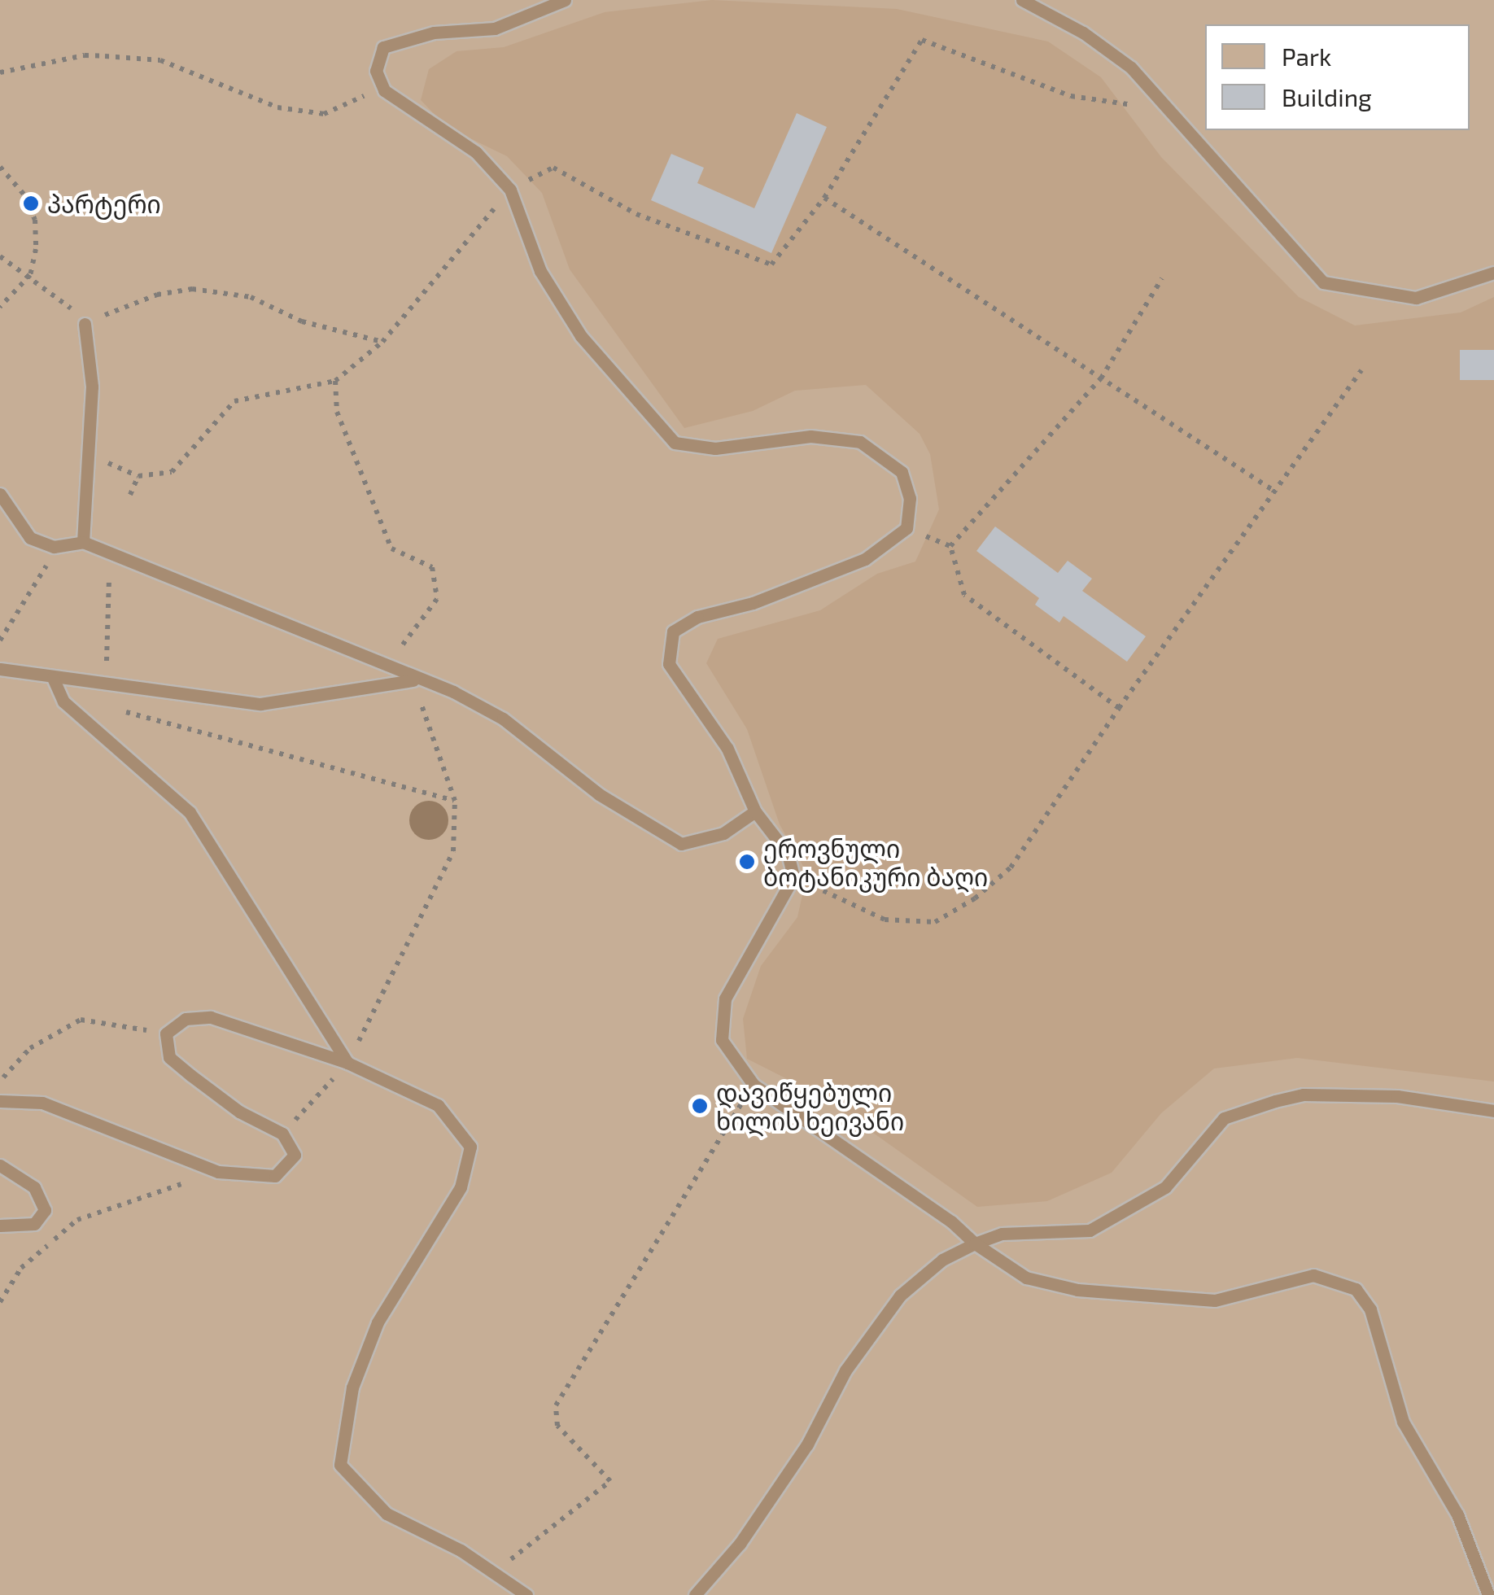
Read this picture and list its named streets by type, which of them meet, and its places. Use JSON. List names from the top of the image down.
{
  "places": ["პარტერი", "ეროვნული ბოტანიკური ბაღი", "დავიწყებული ხილის ხეივანი"],
  "legend": ["Park", "Building"]
}
